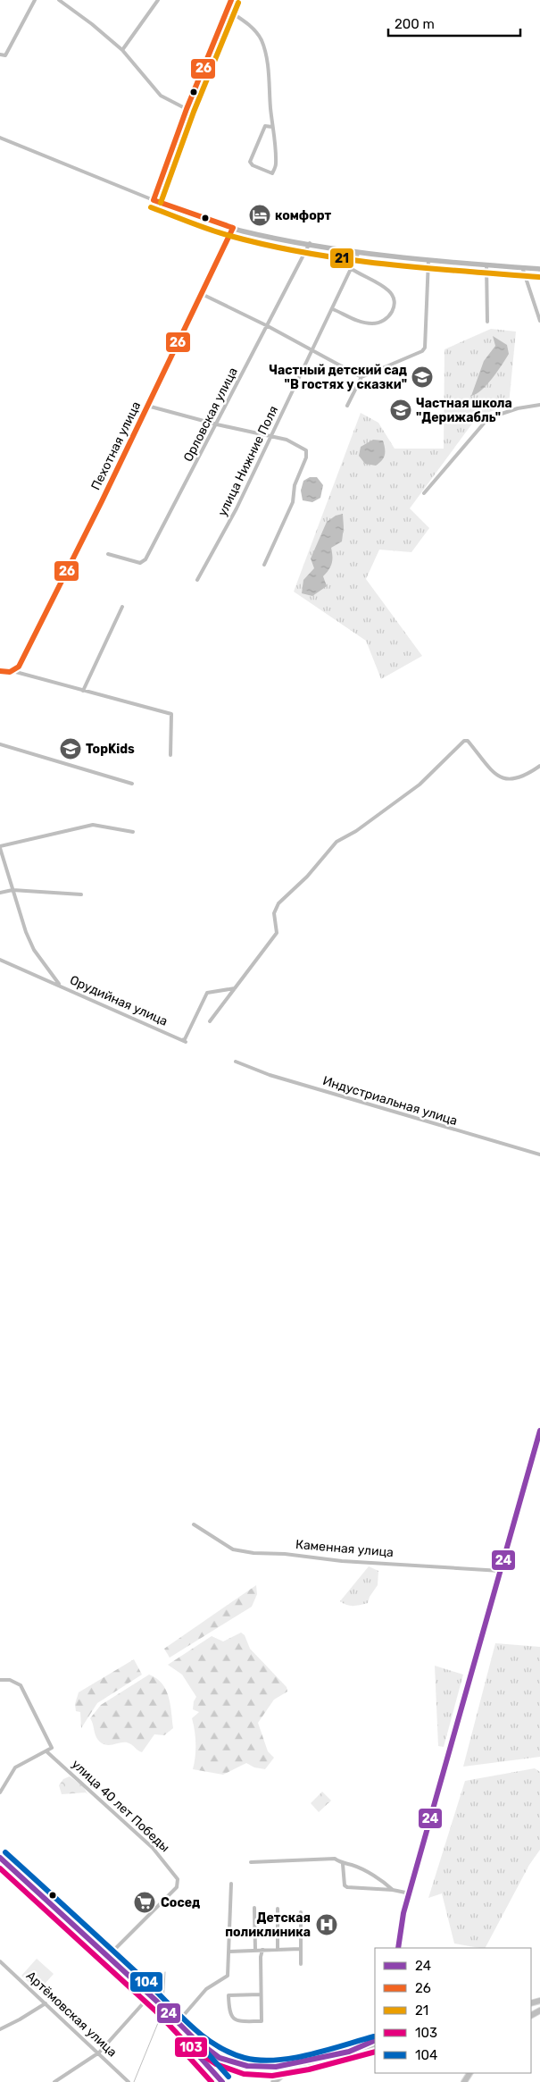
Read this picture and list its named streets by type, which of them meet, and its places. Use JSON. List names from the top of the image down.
{
  "streets": {
    "street": [
      "Орловская улица",
      "Пехотная улица",
      "улица Нижние Поля",
      "Орудийная улица",
      "Индустриальная улица",
      "Каменная улица",
      "улица 40 лет Победы",
      "Артёмовская улица"
    ]
  },
  "places": {
    "hotel": ["комфорт"],
    "school or university": ["Частный детский сад \"В гостях у сказки\"", "Частная школа \"Дерижабль\"", "TopKids"],
    "supermarket": ["Сосед"],
    "hospital": ["Детская поликлиника"]
  },
  "lines": [
    "transit line 26",
    "transit line 21",
    "transit line 24",
    "transit line 104",
    "transit line 103"
  ],
  "legend": [
    "24",
    "26",
    "21",
    "103",
    "104"
  ],
  "scale_bar": "200 m"
}
